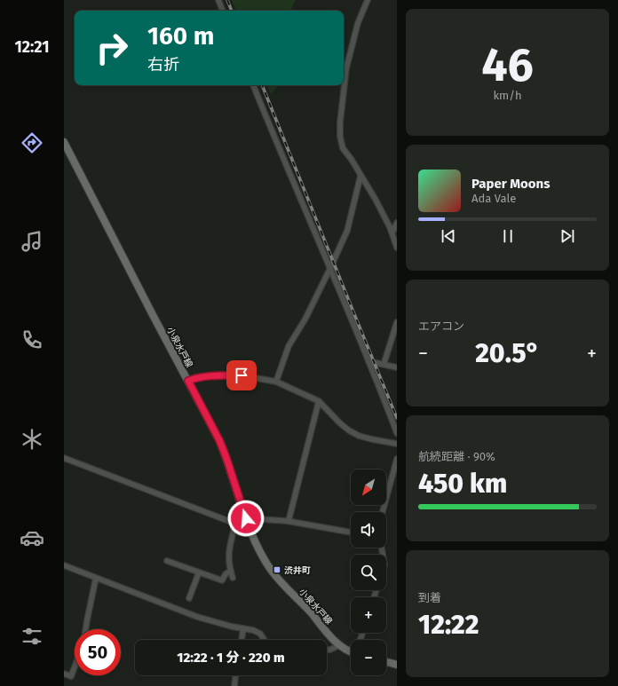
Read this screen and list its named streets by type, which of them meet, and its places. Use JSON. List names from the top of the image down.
{
  "streets": {
    "main road": ["小泉水戸線"]
  },
  "places": {
    "transit": ["渋井町"]
  },
  "north": "bottom left",
  "page": {
    "tabs": "12:21",
    "tile": [
      ["46", "km/h"],
      "エアコン",
      ["航続距離 · 90%", "450 km"],
      ["到着", "12:22"]
    ],
    "turn": ["160 m", "右折"],
    "song": ["Paper Moons", "Ada Vale"],
    "heat": ["−", "20.5°", "+"],
    "map_buttons": ["+", "−"],
    "limit": "50",
    "trip": "12:22 · 1 分 · 220 m"
  }
}
